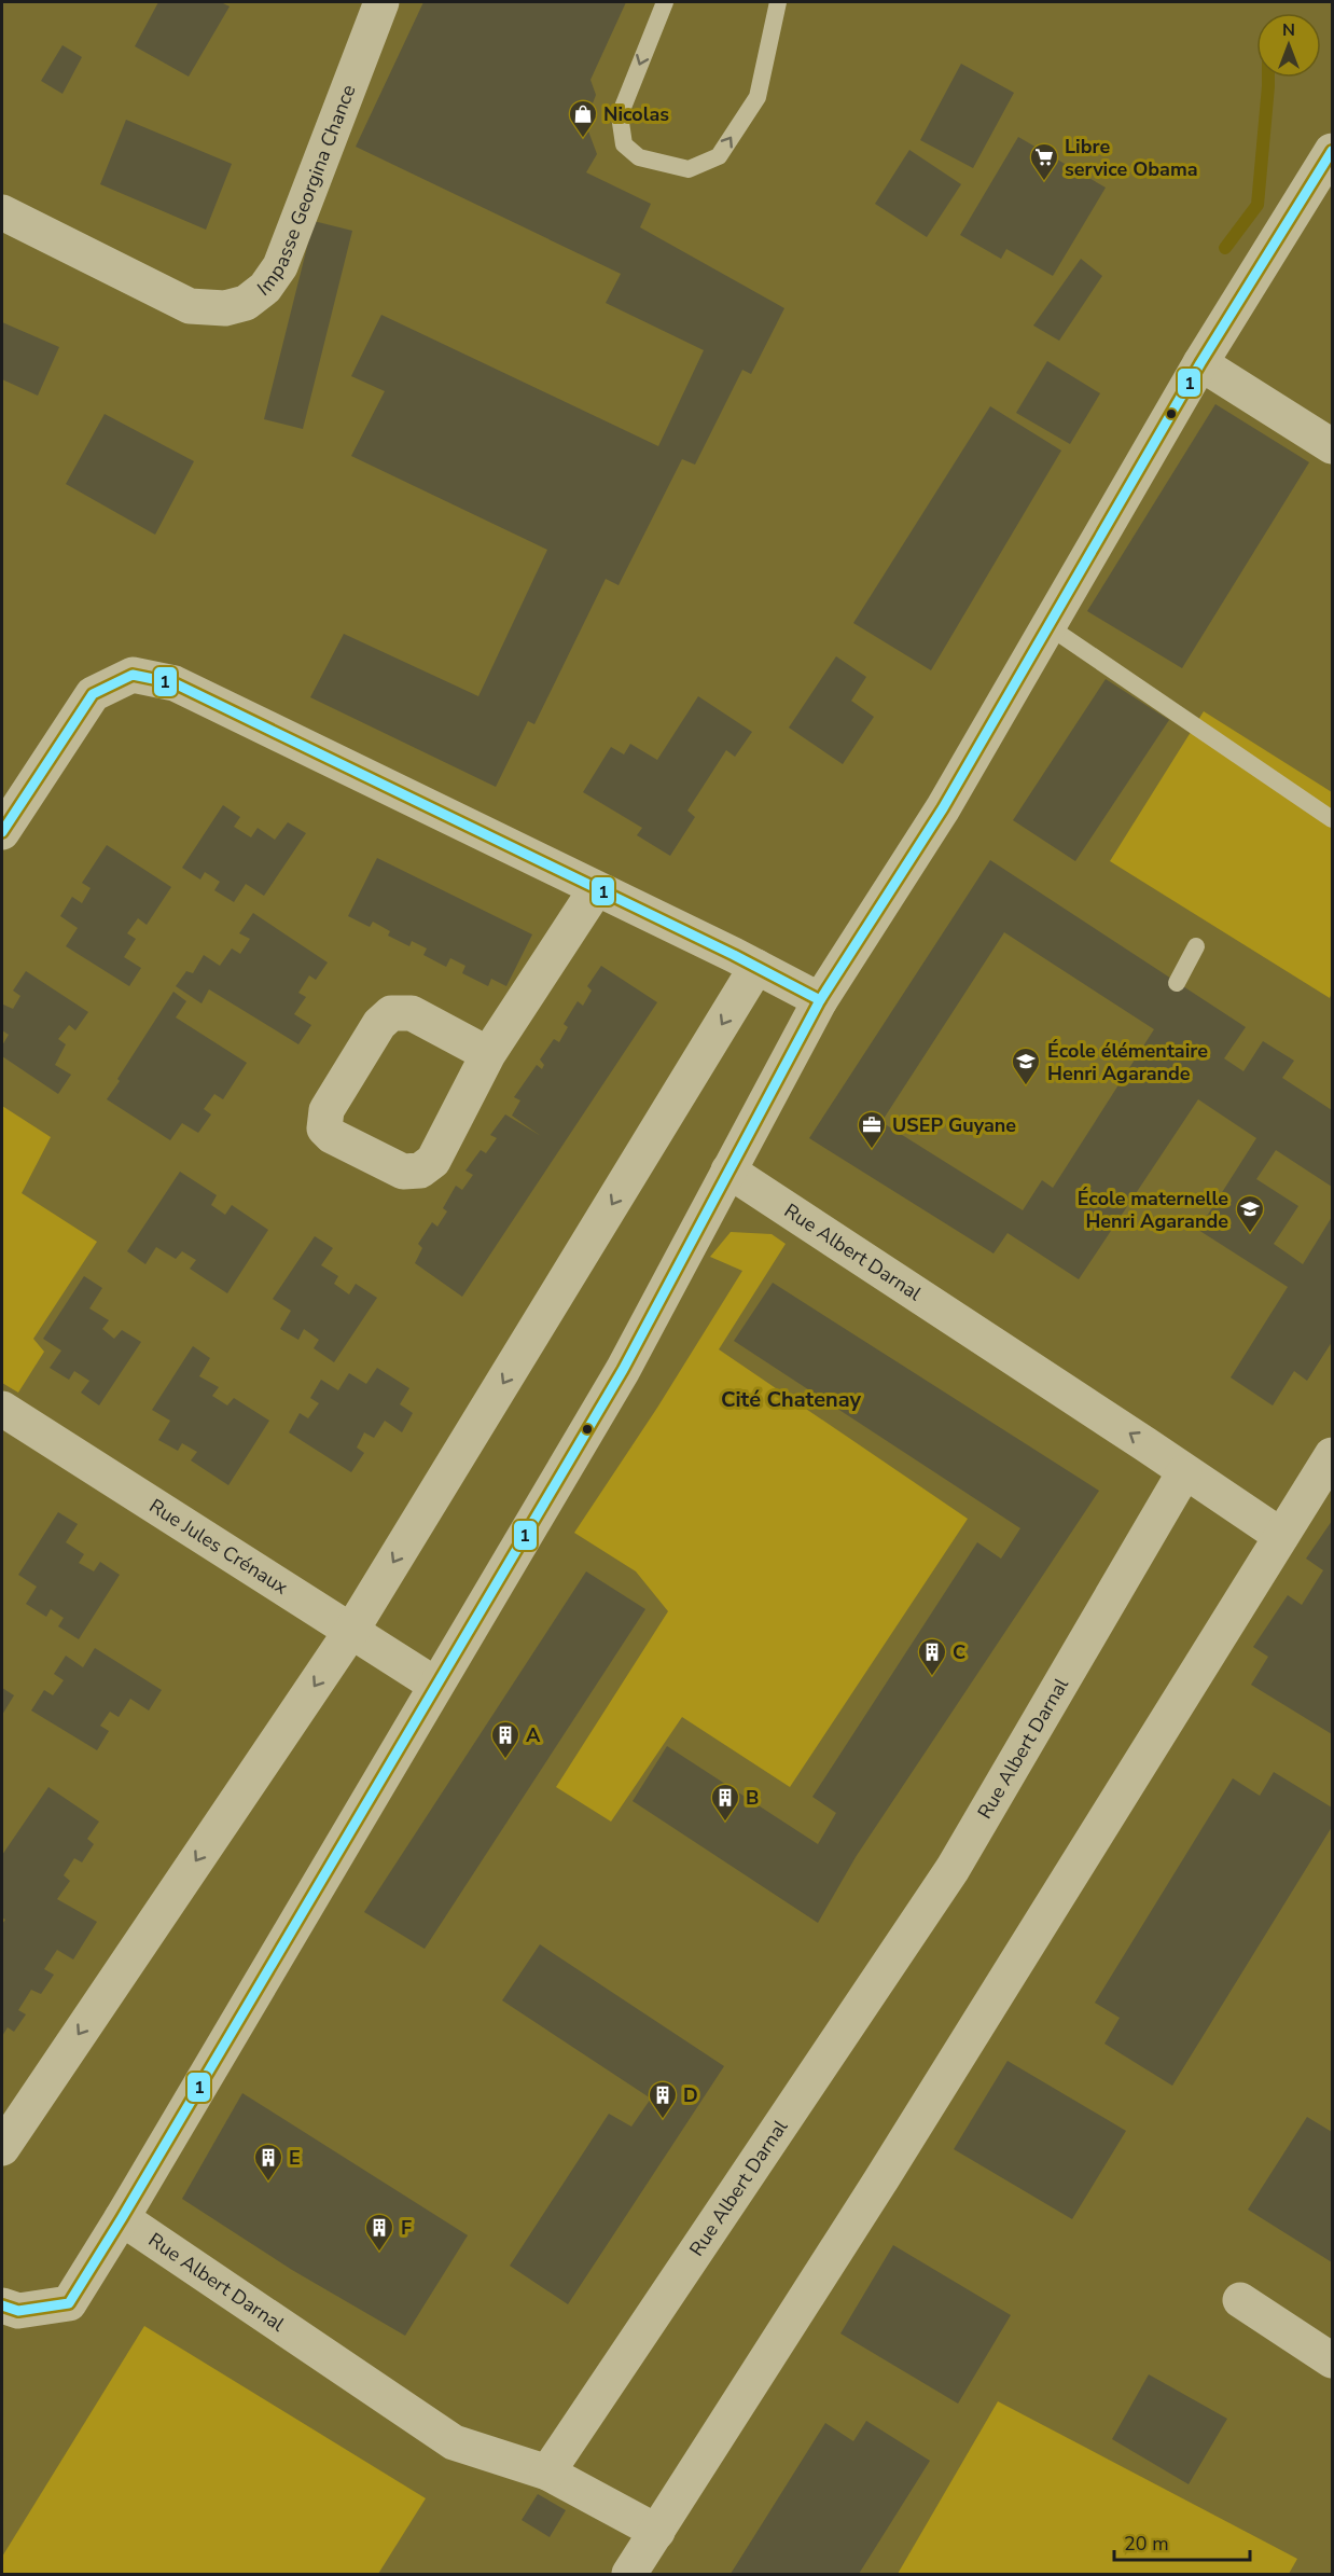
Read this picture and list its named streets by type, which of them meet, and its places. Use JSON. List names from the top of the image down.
{
  "streets": {
    "street": ["Impasse Georgina Chance", "Rue Albert Darnal", "Rue Jules Crénaux"]
  },
  "districts": ["Cité Chatenay"],
  "places": {
    "shop": ["Nicolas"],
    "supermarket": ["Libre service Obama"],
    "school or university": ["École élémentaire Henri Agarande", "École maternelle Henri Agarande"],
    "office": ["USEP Guyane"],
    "building": [
      "C",
      "A",
      "B",
      "D",
      "E",
      "F"
    ]
  },
  "lines": ["transit line 1"],
  "scale_bar": "20 m",
  "north": "top"
}
